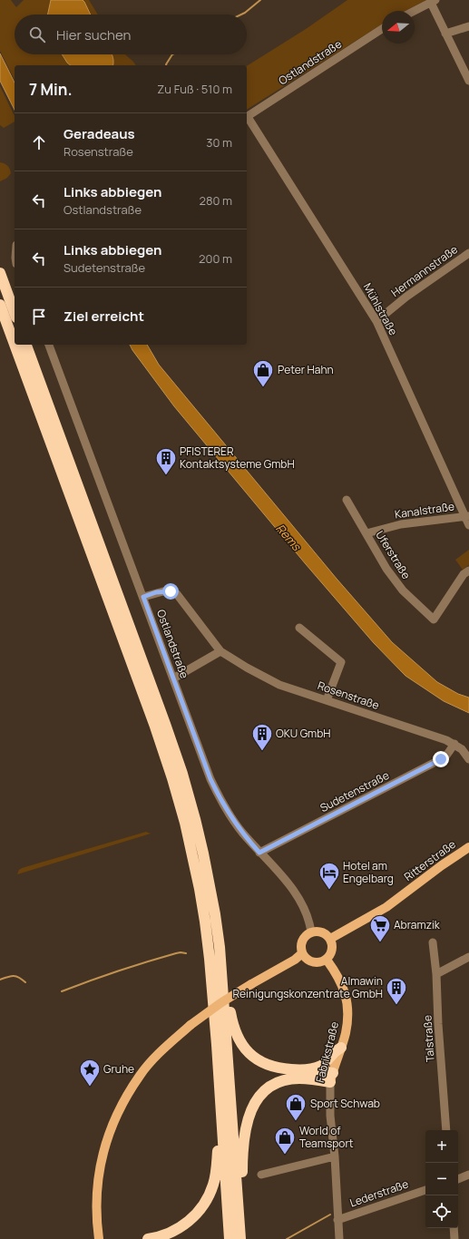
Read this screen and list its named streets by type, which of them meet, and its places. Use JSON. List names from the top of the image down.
{
  "streets": {
    "main road": ["Ritterstraße", "Fabrikstraße"],
    "street": [
      "Ostlandstraße",
      "Hermannstraße",
      "Mühlstraße",
      "Kanalstraße",
      "Uferstraße",
      "Rosenstraße",
      "Sudetenstraße",
      "Talstraße",
      "Lederstraße"
    ]
  },
  "crossings": [
    ["Ostlandstraße", "Rosenstraße"],
    ["Ostlandstraße", "Sudetenstraße"],
    ["Ostlandstraße", "Ritterstraße"],
    ["Ostlandstraße", "Fabrikstraße"],
    ["Hermannstraße", "Mühlstraße"],
    ["Mühlstraße", "Kanalstraße"],
    ["Kanalstraße", "Uferstraße"],
    ["Rosenstraße", "Sudetenstraße"],
    ["Ritterstraße", "Fabrikstraße"],
    ["Fabrikstraße", "Lederstraße"]
  ],
  "water": ["Rems"],
  "places": {
    "shop": ["Peter Hahn", "Sport Schwab", "World of Teamsport"],
    "building": ["PFISTERER Kontaktsysteme GmbH", "OKU GmbH", "Almawin Reinigungskonzentrate GmbH"],
    "hotel": ["Hotel am Engelbarg"],
    "supermarket": ["Abramzik"],
    "place": ["Gruhe"]
  },
  "north": "left",
  "page": {
    "search": "Hier suchen",
    "heading": ["7 Min.", "Zu Fuß · 510 m"],
    "list": [
      ["Geradeaus", "Rosenstraße", "30 m"],
      ["Links abbiegen", "Ostlandstraße", "280 m"],
      ["Links abbiegen", "Sudetenstraße", "200 m"],
      "Ziel erreicht"
    ],
    "map_buttons": ["+", "−"]
  }
}
